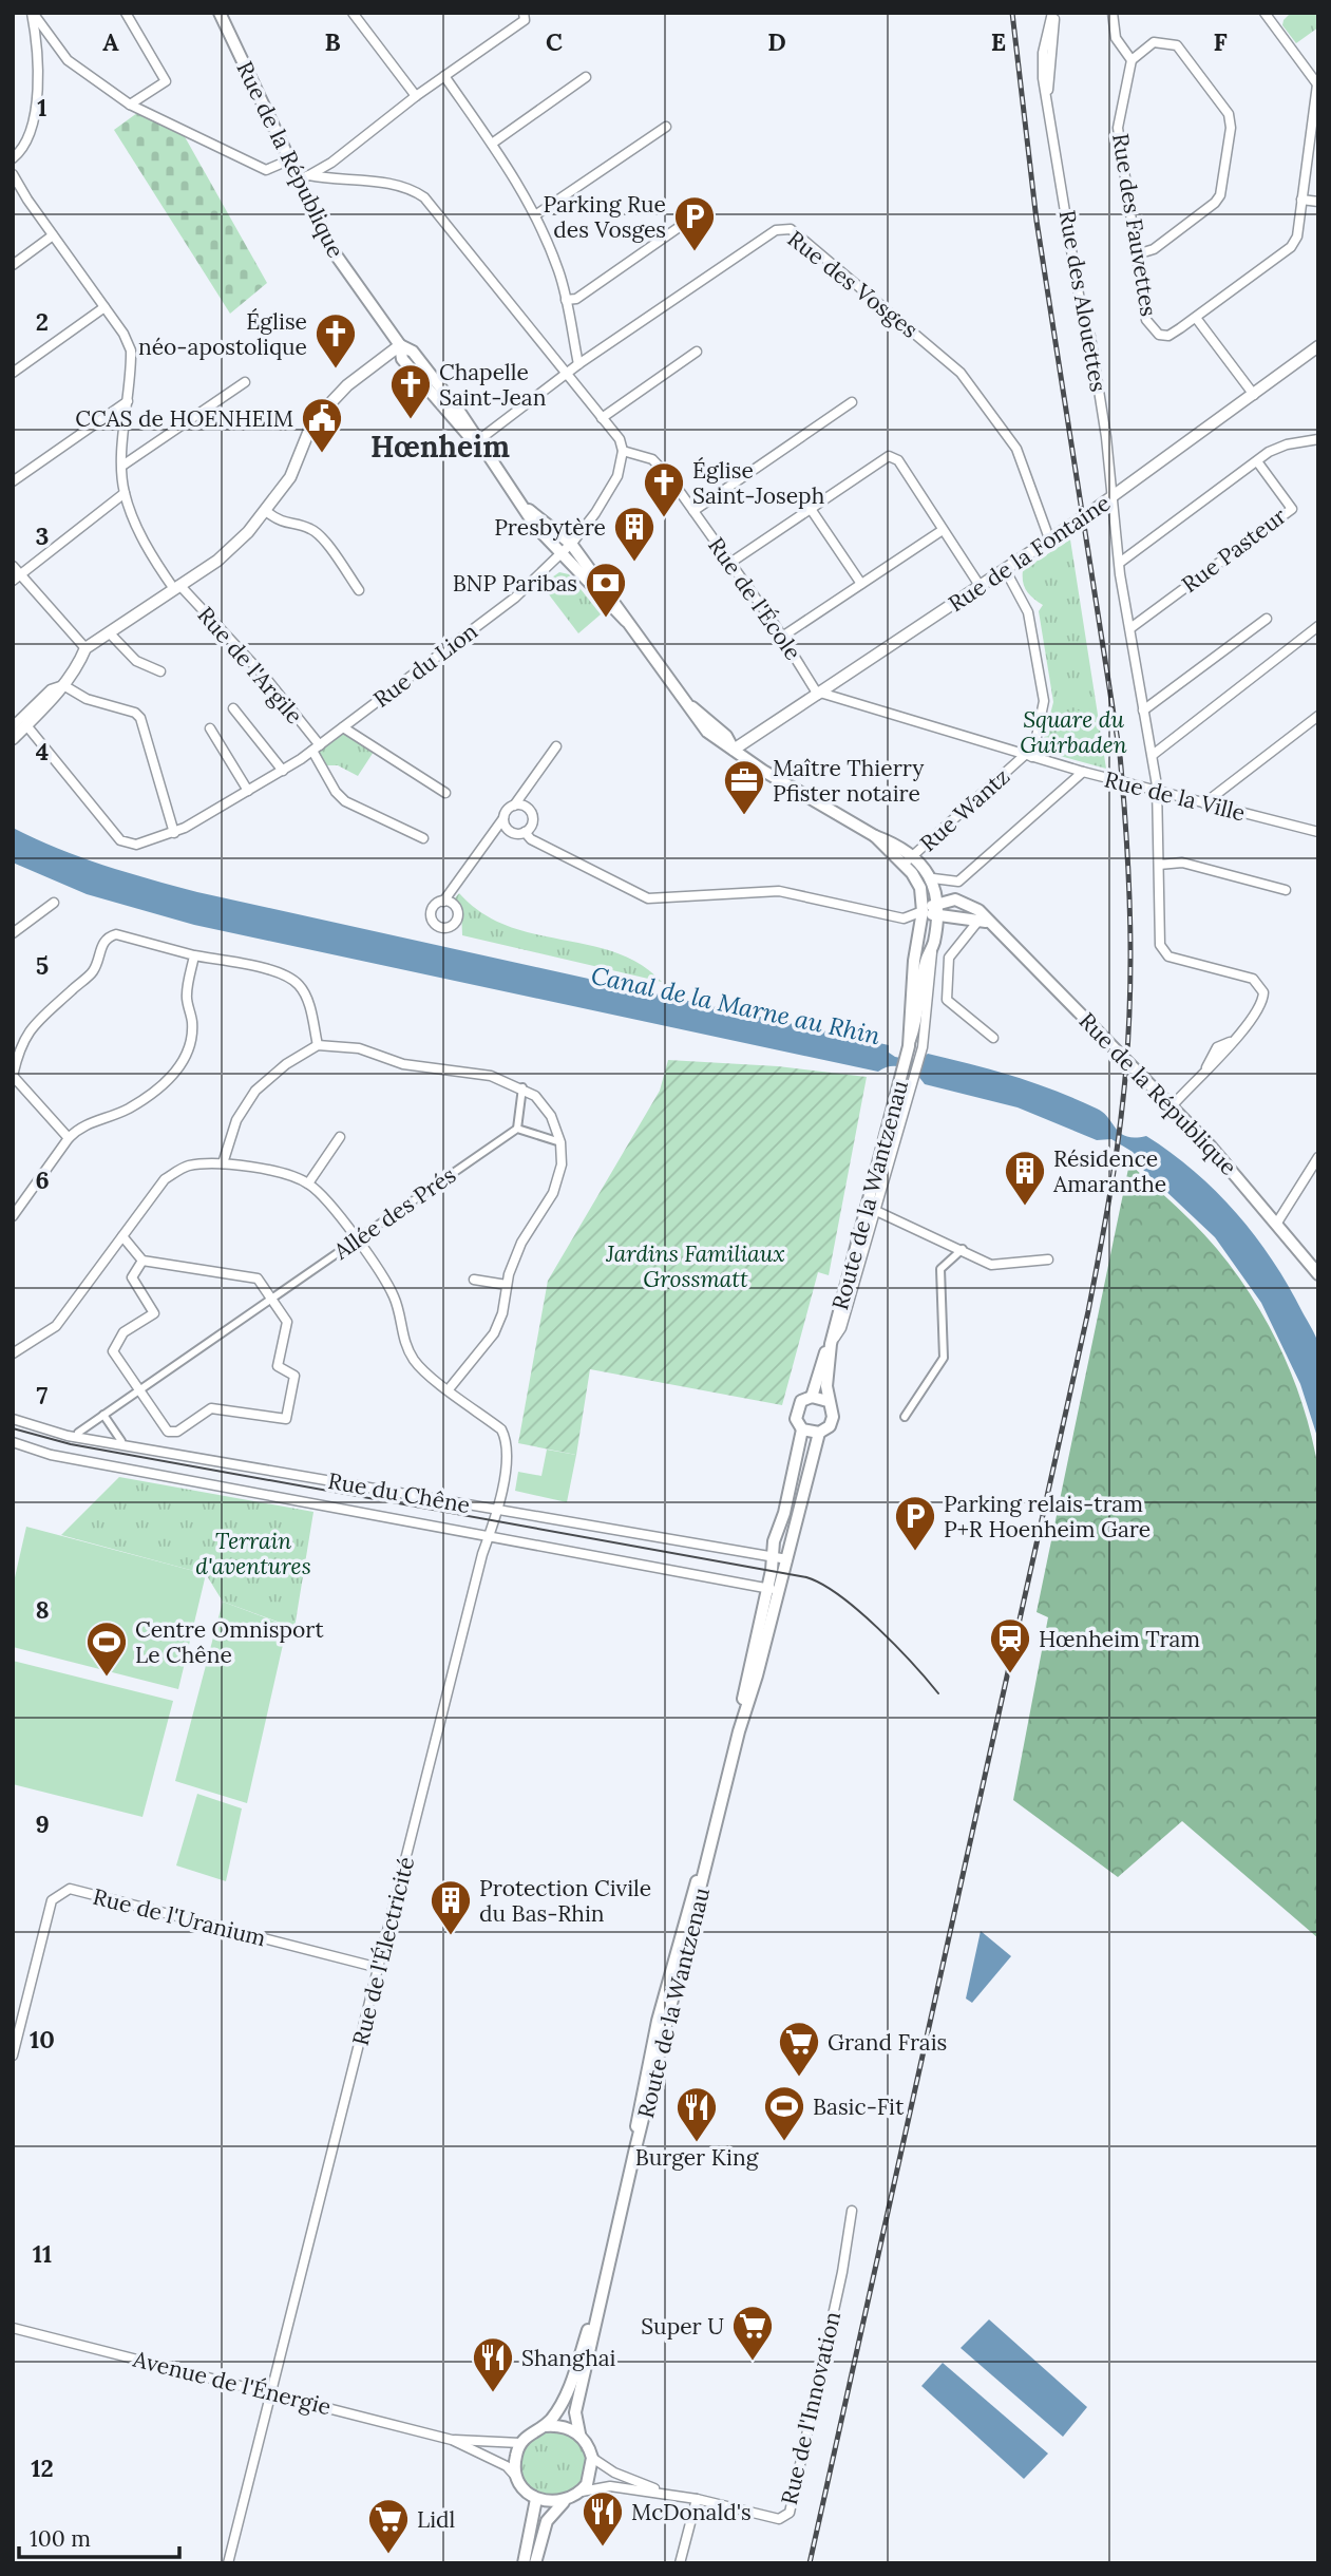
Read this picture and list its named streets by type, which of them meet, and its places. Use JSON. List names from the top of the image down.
{
  "streets": {
    "main road": ["Rue de la République", "Route de la Wantzenau"],
    "street": [
      "Rue des Fauvettes",
      "Rue des Vosges",
      "Rue des Alouettes",
      "Rue Pasteur",
      "Rue de la Fontaine",
      "Rue de l'École",
      "Rue de l'Argile",
      "Rue du Lion",
      "Rue de la Ville",
      "Rue Wantz",
      "Allée des Prés",
      "Rue du Chêne",
      "Rue de l'Uranium",
      "Rue de l'Électricité",
      "Avenue de l'Énergie",
      "Rue de l'Innovation"
    ]
  },
  "crossings": [
    ["Rue de la République", "Rue des Vosges"],
    ["Rue de la République", "Rue des Alouettes"],
    ["Rue de la République", "Rue de la Fontaine"],
    ["Rue de la République", "Rue du Lion"],
    ["Rue de la République", "Rue Wantz"],
    ["Rue de la République", "Route de la Wantzenau"],
    ["Rue des Vosges", "Rue de la Fontaine"],
    ["Rue des Alouettes", "Rue Pasteur"],
    ["Rue des Alouettes", "Rue de la Fontaine"],
    ["Rue des Alouettes", "Rue de la Ville"],
    ["Rue de la Fontaine", "Rue de l'École"],
    ["Rue de la Fontaine", "Rue de la Ville"],
    ["Rue de l'École", "Rue du Lion"],
    ["Rue de l'École", "Rue de la Ville"],
    ["Rue de l'Argile", "Rue du Lion"],
    ["Rue de la Ville", "Rue Wantz"],
    ["Route de la Wantzenau", "Rue du Chêne"],
    ["Route de la Wantzenau", "Avenue de l'Énergie"],
    ["Allée des Prés", "Rue de l'Électricité"],
    ["Rue du Chêne", "Rue de l'Électricité"],
    ["Rue de l'Uranium", "Rue de l'Électricité"],
    ["Rue de l'Électricité", "Avenue de l'Énergie"]
  ],
  "districts": ["Hœnheim"],
  "water": ["Canal de la Marne au Rhin"],
  "parks": ["Square du Guirbaden", "Jardins Familiaux Grossmatt", "Terrain d'aventures"],
  "places": {
    "parking": ["Parking Rue des Vosges", "Parking relais-tram P+R Hoenheim Gare"],
    "church": ["Église néo-apostolique", "Chapelle Saint-Jean", "Église Saint-Joseph"],
    "public building": ["CCAS de HOENHEIM"],
    "building": ["Presbytère", "Résidence Amaranthe", "Protection Civile du Bas-Rhin"],
    "bank": ["BNP Paribas"],
    "office": ["Maître Thierry Pfister notaire"],
    "station": ["Hœnheim Tram"],
    "sports": ["Centre Omnisport Le Chêne", "Basic-Fit"],
    "supermarket": ["Grand Frais", "Super U", "Lidl"],
    "restaurant": ["Burger King", "Shanghai", "McDonald's"]
  },
  "scale_bar": "100 m",
  "grid": {
    "columns": [
      "A",
      "B",
      "C",
      "D",
      "E",
      "F"
    ],
    "rows": [
      "1",
      "2",
      "3",
      "4",
      "5",
      "6",
      "7",
      "8",
      "9",
      "10",
      "11",
      "12"
    ]
  }
}
